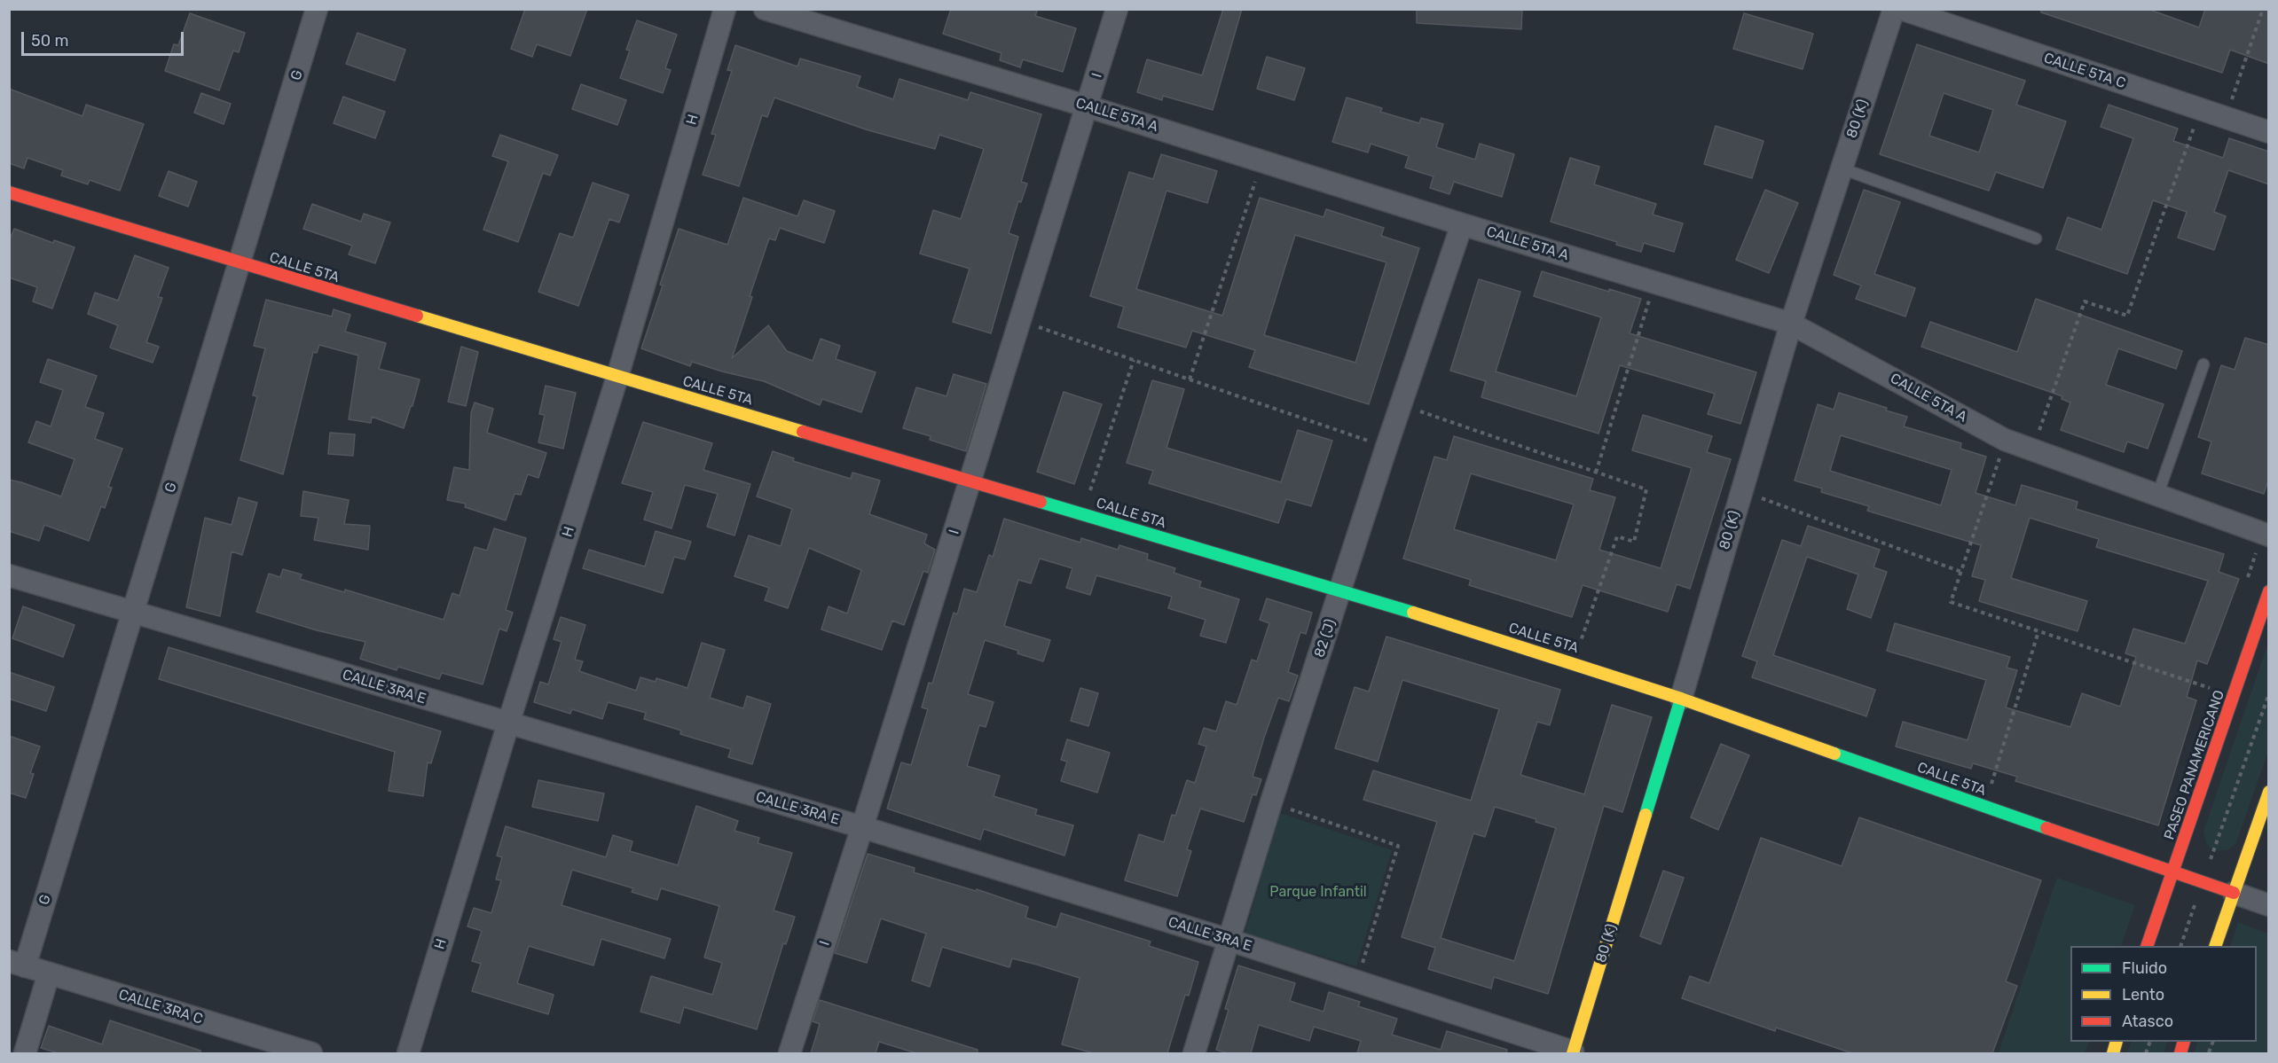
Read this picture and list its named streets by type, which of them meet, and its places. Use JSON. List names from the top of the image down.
{
  "streets": {
    "street": [
      "CALLE 5TA C",
      "G",
      "I",
      "CALLE 5TA A",
      "80 (K)",
      "H",
      "CALLE 5TA",
      "82 (J)",
      "CALLE 3RA E",
      "PASEO PANAMERICANO",
      "CALLE 3RA C"
    ]
  },
  "crossings": [
    ["G", "CALLE 5TA"],
    ["G", "CALLE 3RA E"],
    ["G", "CALLE 3RA C"],
    ["I", "CALLE 5TA A"],
    ["I", "CALLE 5TA"],
    ["I", "CALLE 3RA E"],
    ["CALLE 5TA A", "80 (K)"],
    ["CALLE 5TA A", "82 (J)"],
    ["80 (K)", "CALLE 5TA"],
    ["80 (K)", "CALLE 3RA E"],
    ["H", "CALLE 5TA"],
    ["H", "CALLE 3RA E"],
    ["CALLE 5TA", "82 (J)"],
    ["CALLE 5TA", "PASEO PANAMERICANO"],
    ["82 (J)", "CALLE 3RA E"]
  ],
  "parks": ["Parque Infantil"],
  "legend": ["Fluido", "Lento", "Atasco"],
  "scale_bar": "50 m"
}
